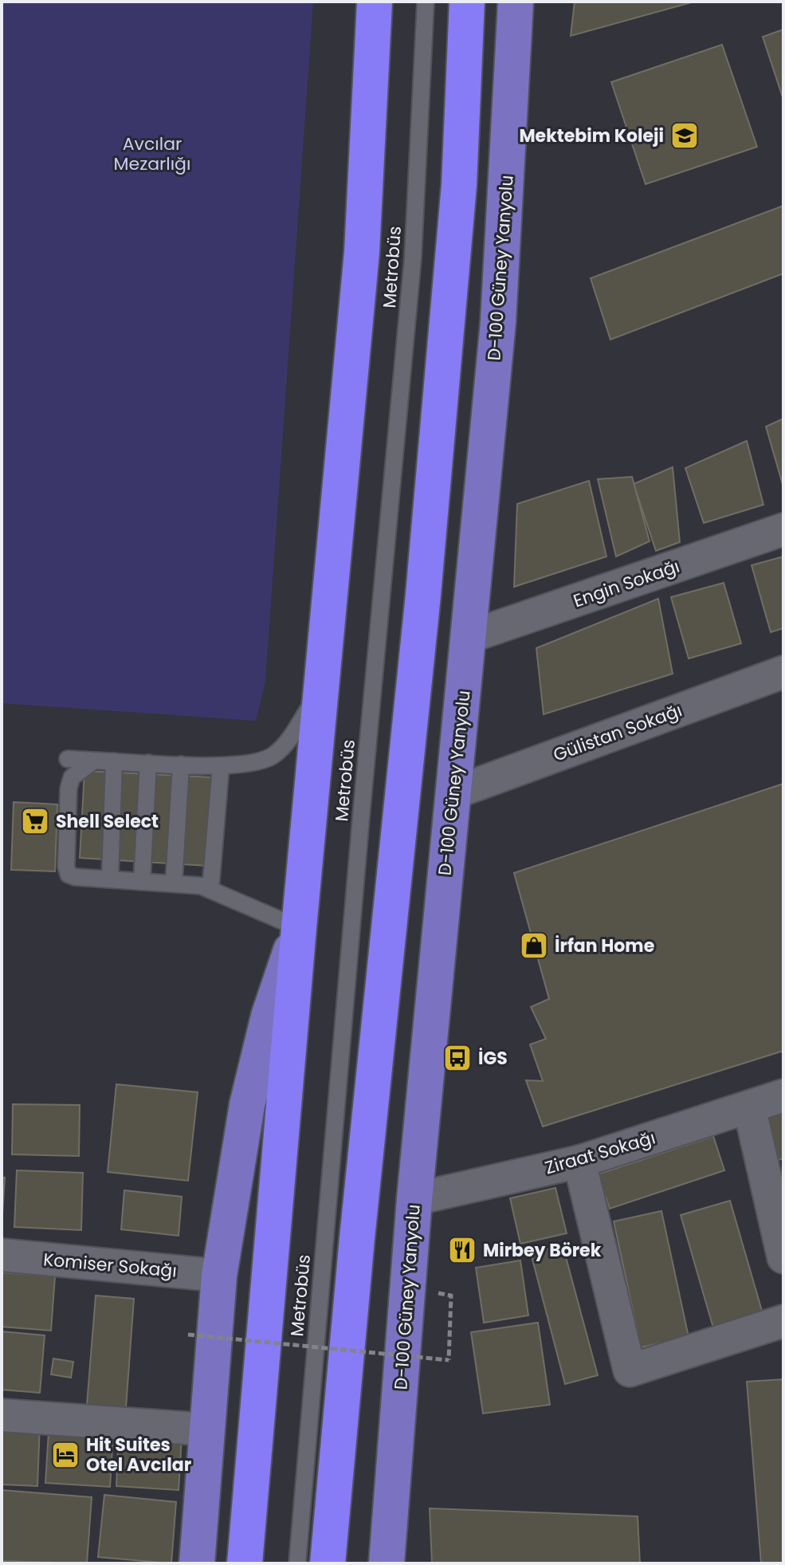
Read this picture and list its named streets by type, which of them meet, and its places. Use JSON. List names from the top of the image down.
{
  "streets": {
    "main road": ["D-100 Güney Yanyolu"],
    "street": [
      "Engin Sokağı",
      "Gülistan Sokağı",
      "Ziraat Sokağı",
      "Komiser Sokağı"
    ],
    "lane": ["Metrobüs"]
  },
  "crossings": [
    ["D-100 Güney Yanyolu", "Engin Sokağı"],
    ["D-100 Güney Yanyolu", "Gülistan Sokağı"],
    ["D-100 Güney Yanyolu", "Ziraat Sokağı"]
  ],
  "parks": ["Avcılar Mezarlığı"],
  "places": {
    "school or university": ["Mektebim Koleji"],
    "supermarket": ["Shell Select"],
    "shop": ["İrfan Home"],
    "bus stop": ["İGS"],
    "restaurant": ["Mirbey Börek"],
    "hotel": ["Hit Suites Otel Avcılar"]
  }
}
